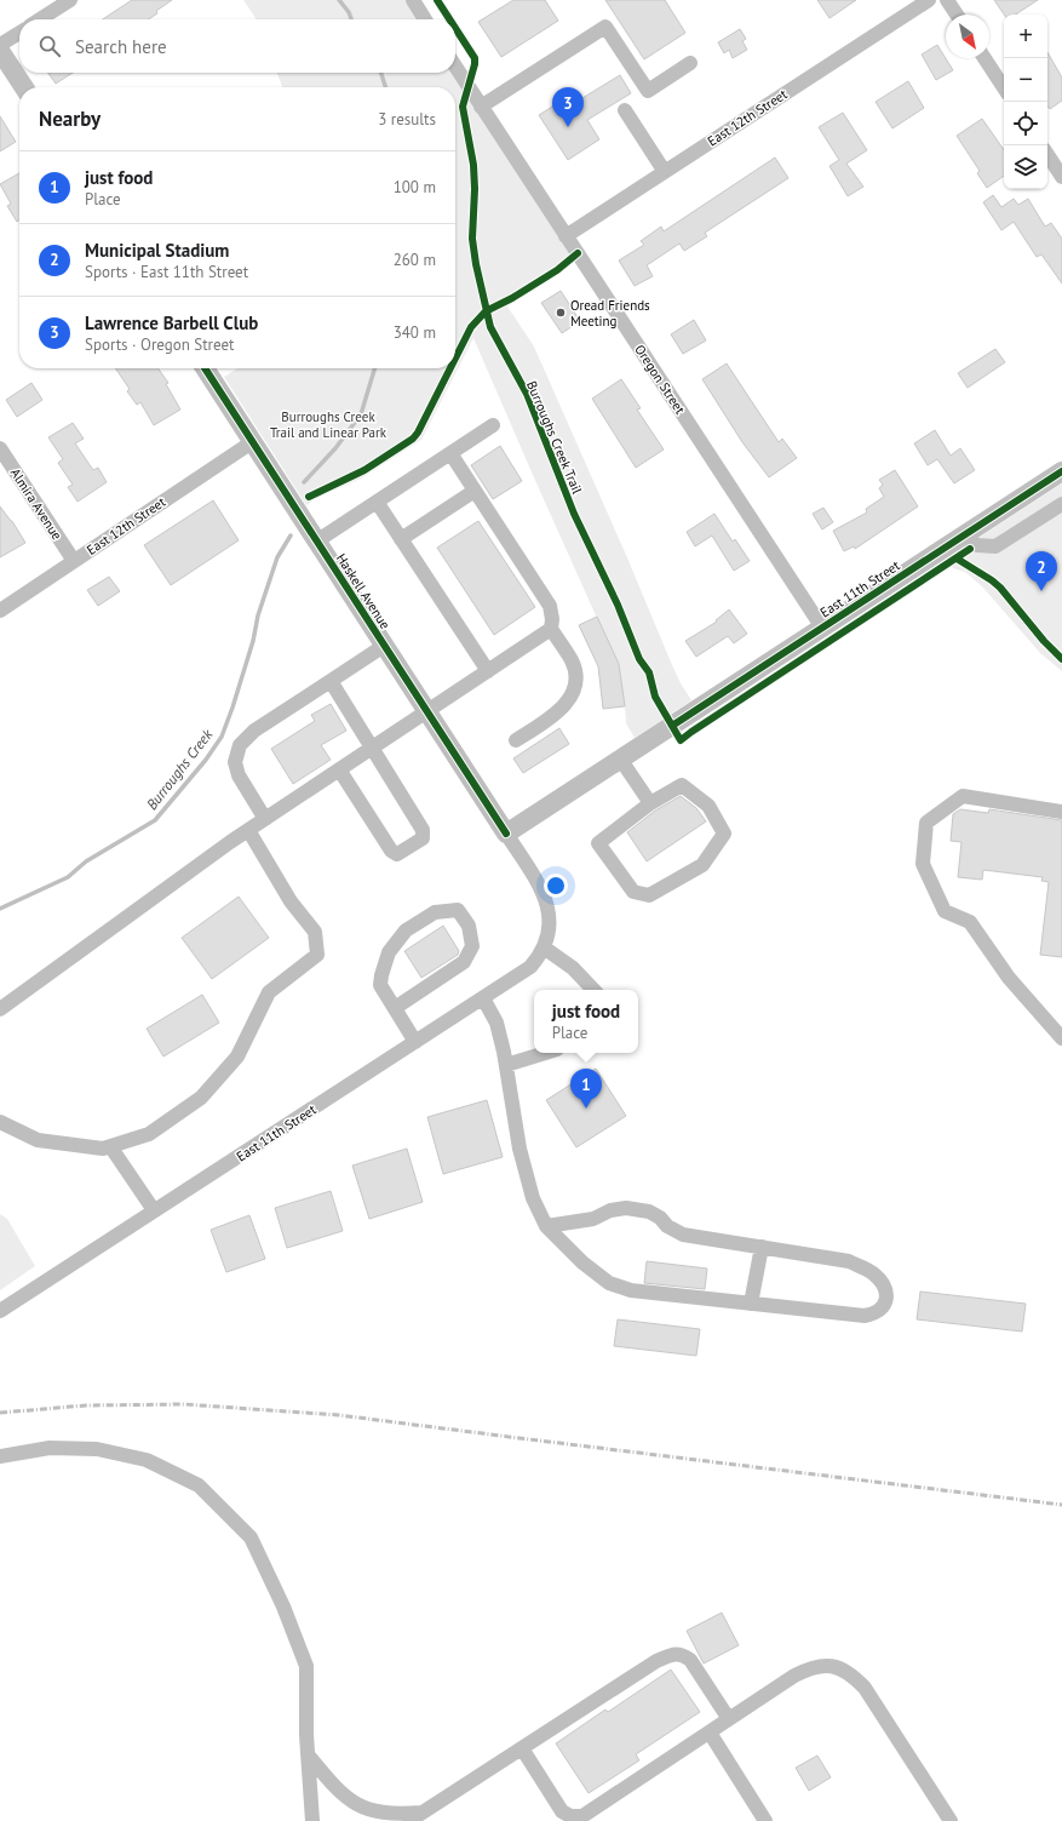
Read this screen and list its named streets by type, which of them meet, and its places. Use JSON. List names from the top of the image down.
{
  "streets": {
    "main road": ["East 11th Street", "Haskell Avenue"],
    "street": ["East 12th Street", "Oregon Street", "Almira Avenue"],
    "cycle path": ["Burroughs Creek Trail"]
  },
  "crossings": [
    ["East 12th Street", "Oregon Street"],
    ["East 12th Street", "Almira Avenue"],
    ["East 12th Street", "Haskell Avenue"],
    ["Oregon Street", "East 11th Street"],
    ["East 11th Street", "Haskell Avenue"]
  ],
  "water": ["Burroughs Creek"],
  "parks": ["Burroughs Creek Trail and Linear Park"],
  "places": ["Oread Friends Meeting"],
  "north": "bottom right",
  "page": {
    "map_buttons": ["+", "−"],
    "search": "Search here",
    "pins": ["3", "2", "1"],
    "heading": ["Nearby", "3 results"],
    "list": [
      {
        "mark": "1",
        "name": "just food",
        "note": "Place",
        "value": "100 m"
      },
      {
        "mark": "2",
        "name": "Municipal Stadium",
        "note": "Sports · East 11th Street",
        "value": "260 m"
      },
      {
        "mark": "3",
        "name": "Lawrence Barbell Club",
        "note": "Sports · Oregon Street",
        "value": "340 m"
      }
    ],
    "popup": ["just food", "Place"]
  }
}
